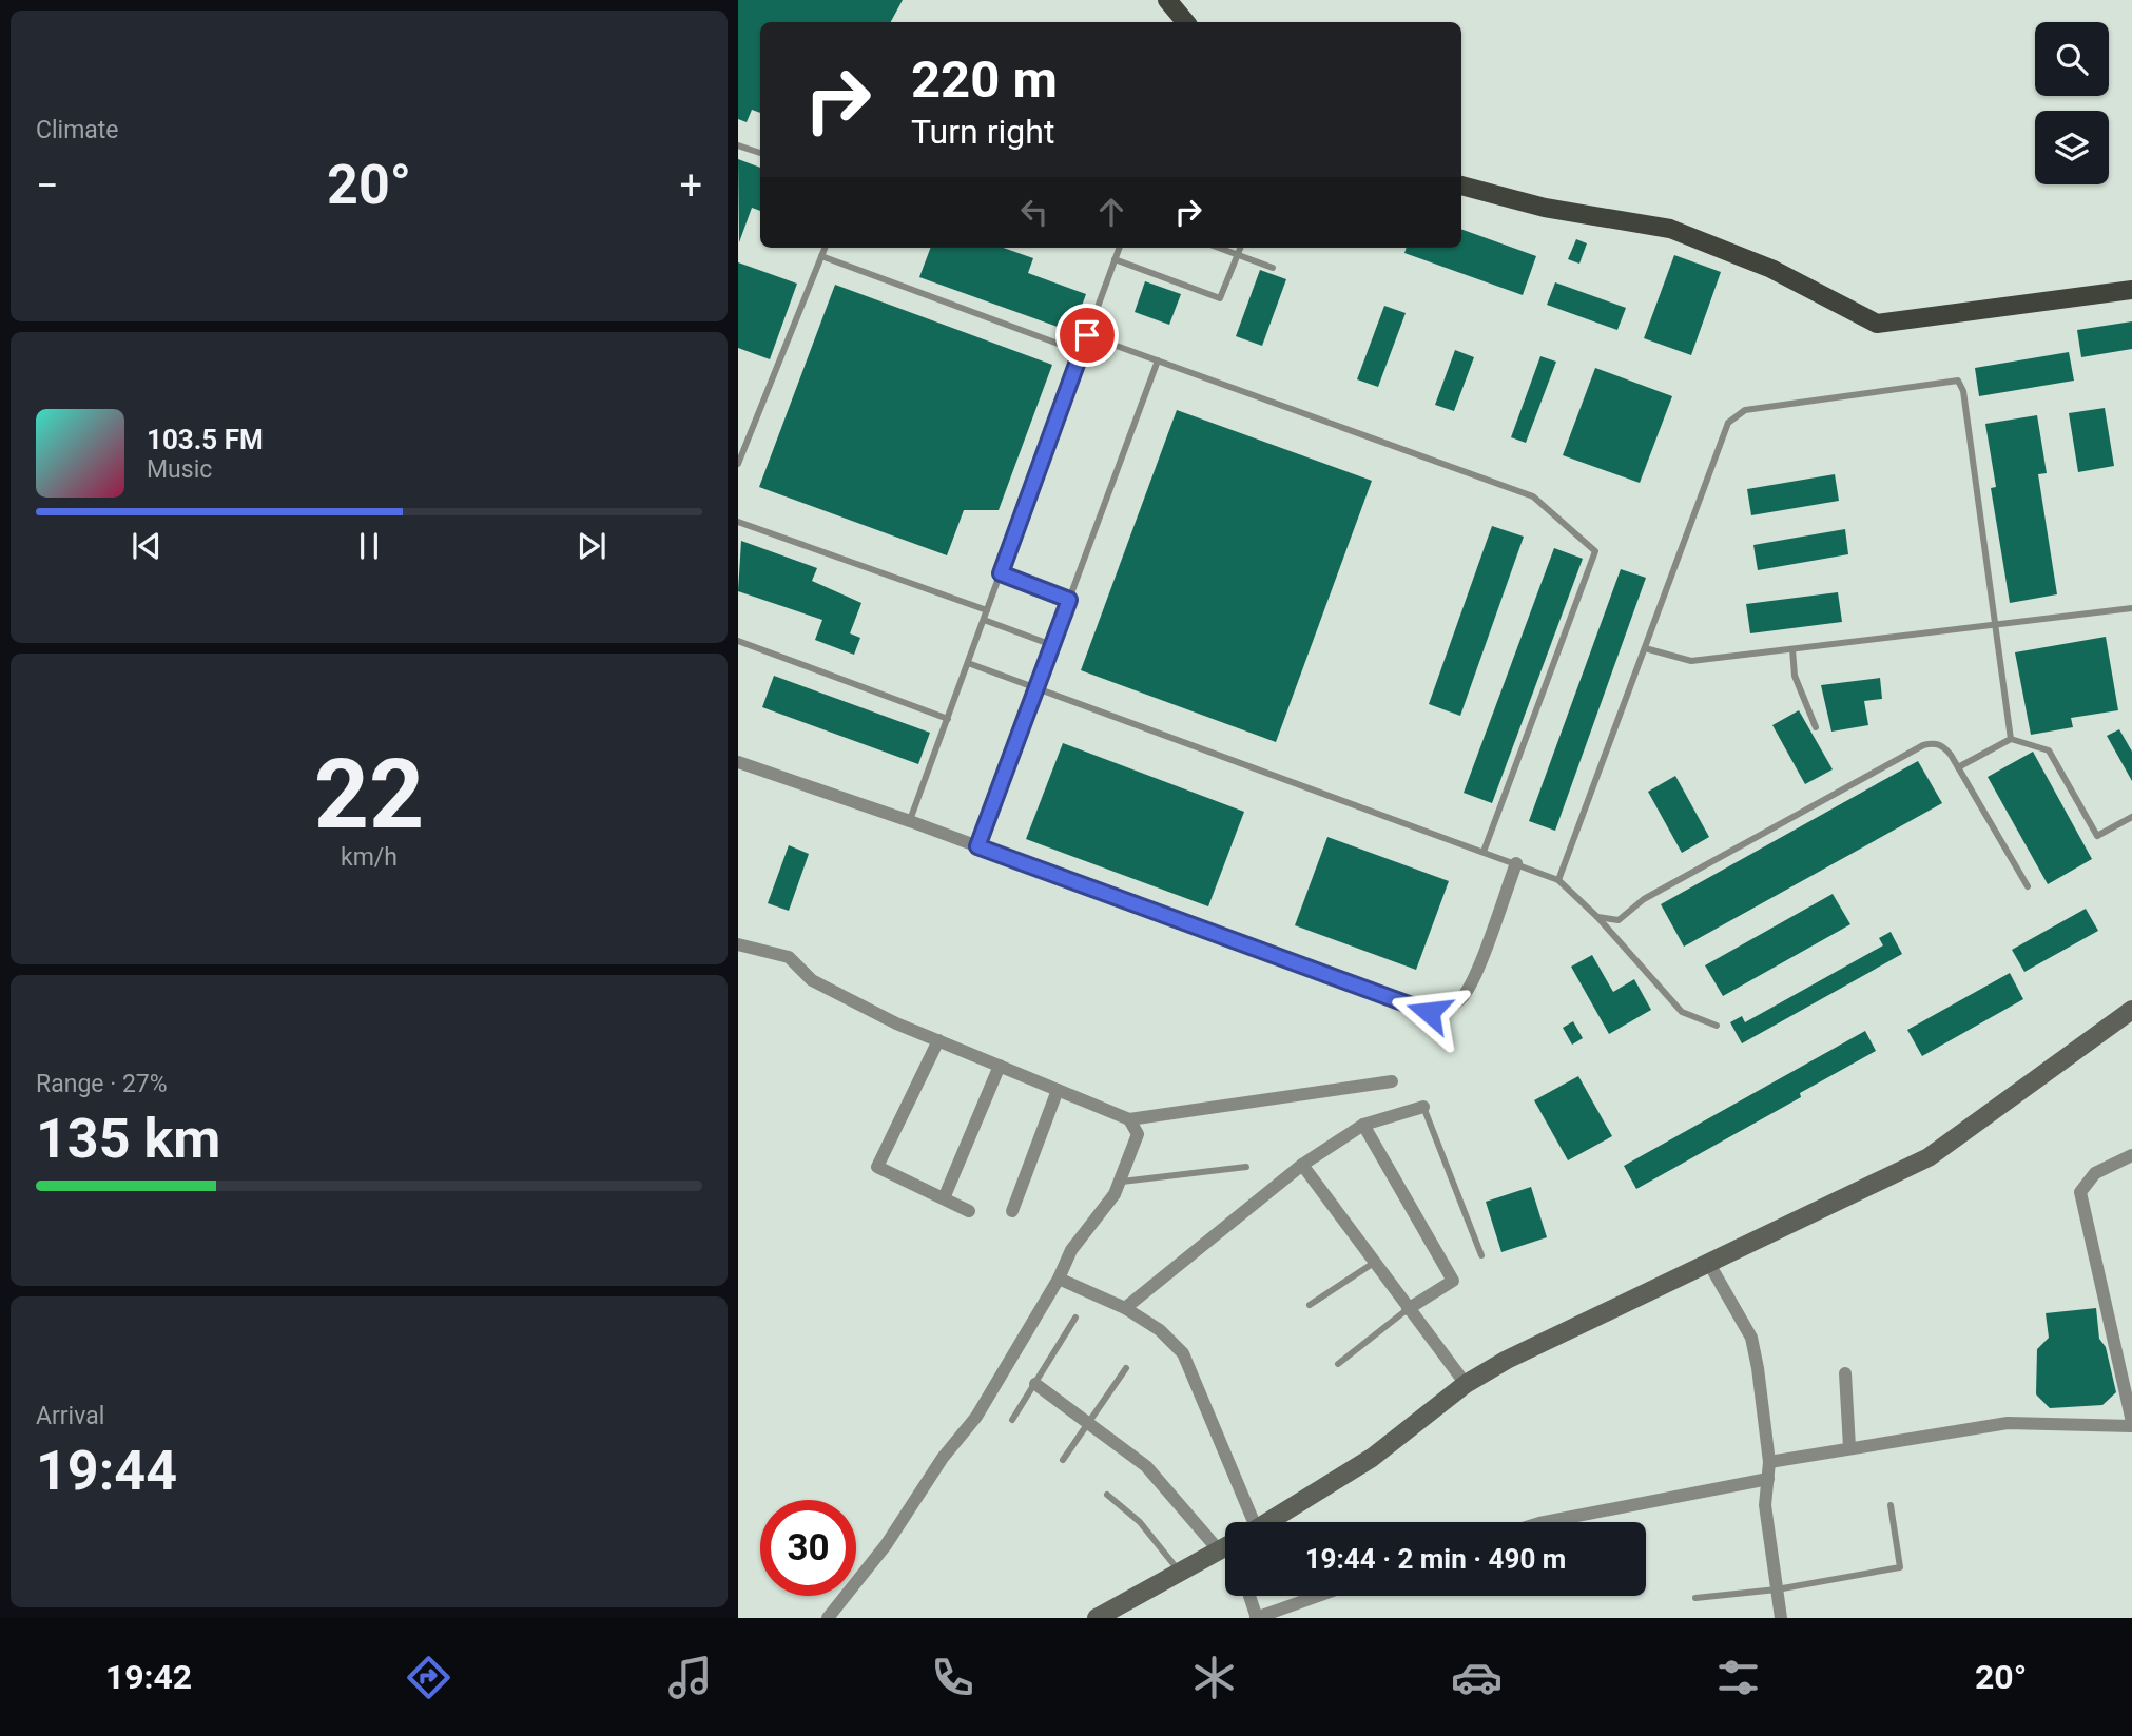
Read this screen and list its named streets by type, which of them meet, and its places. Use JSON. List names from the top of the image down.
{
  "page": {
    "tile": [
      "Climate",
      ["22", "km/h"],
      ["Range · 27%", "135 km"],
      ["Arrival", "19:44"]
    ],
    "turn": ["220 m", "Turn right"],
    "heat": ["−", "20°", "+"],
    "song": ["103.5 FM", "Music"],
    "limit": "30",
    "trip": "19:44 · 2 min · 490 m",
    "tabs": ["19:42", "20°"]
  }
}
